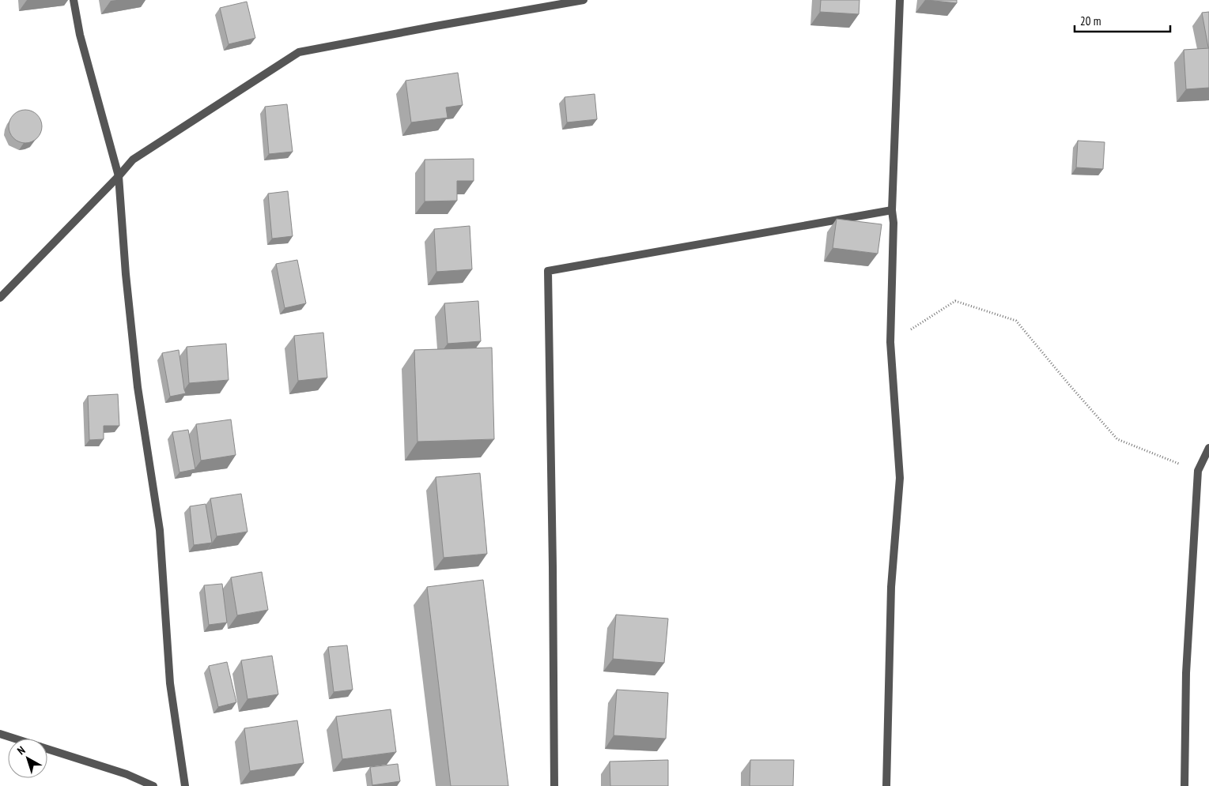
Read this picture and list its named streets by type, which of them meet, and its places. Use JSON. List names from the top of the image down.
{
  "scale_bar": "20 m",
  "north": "top left"
}
